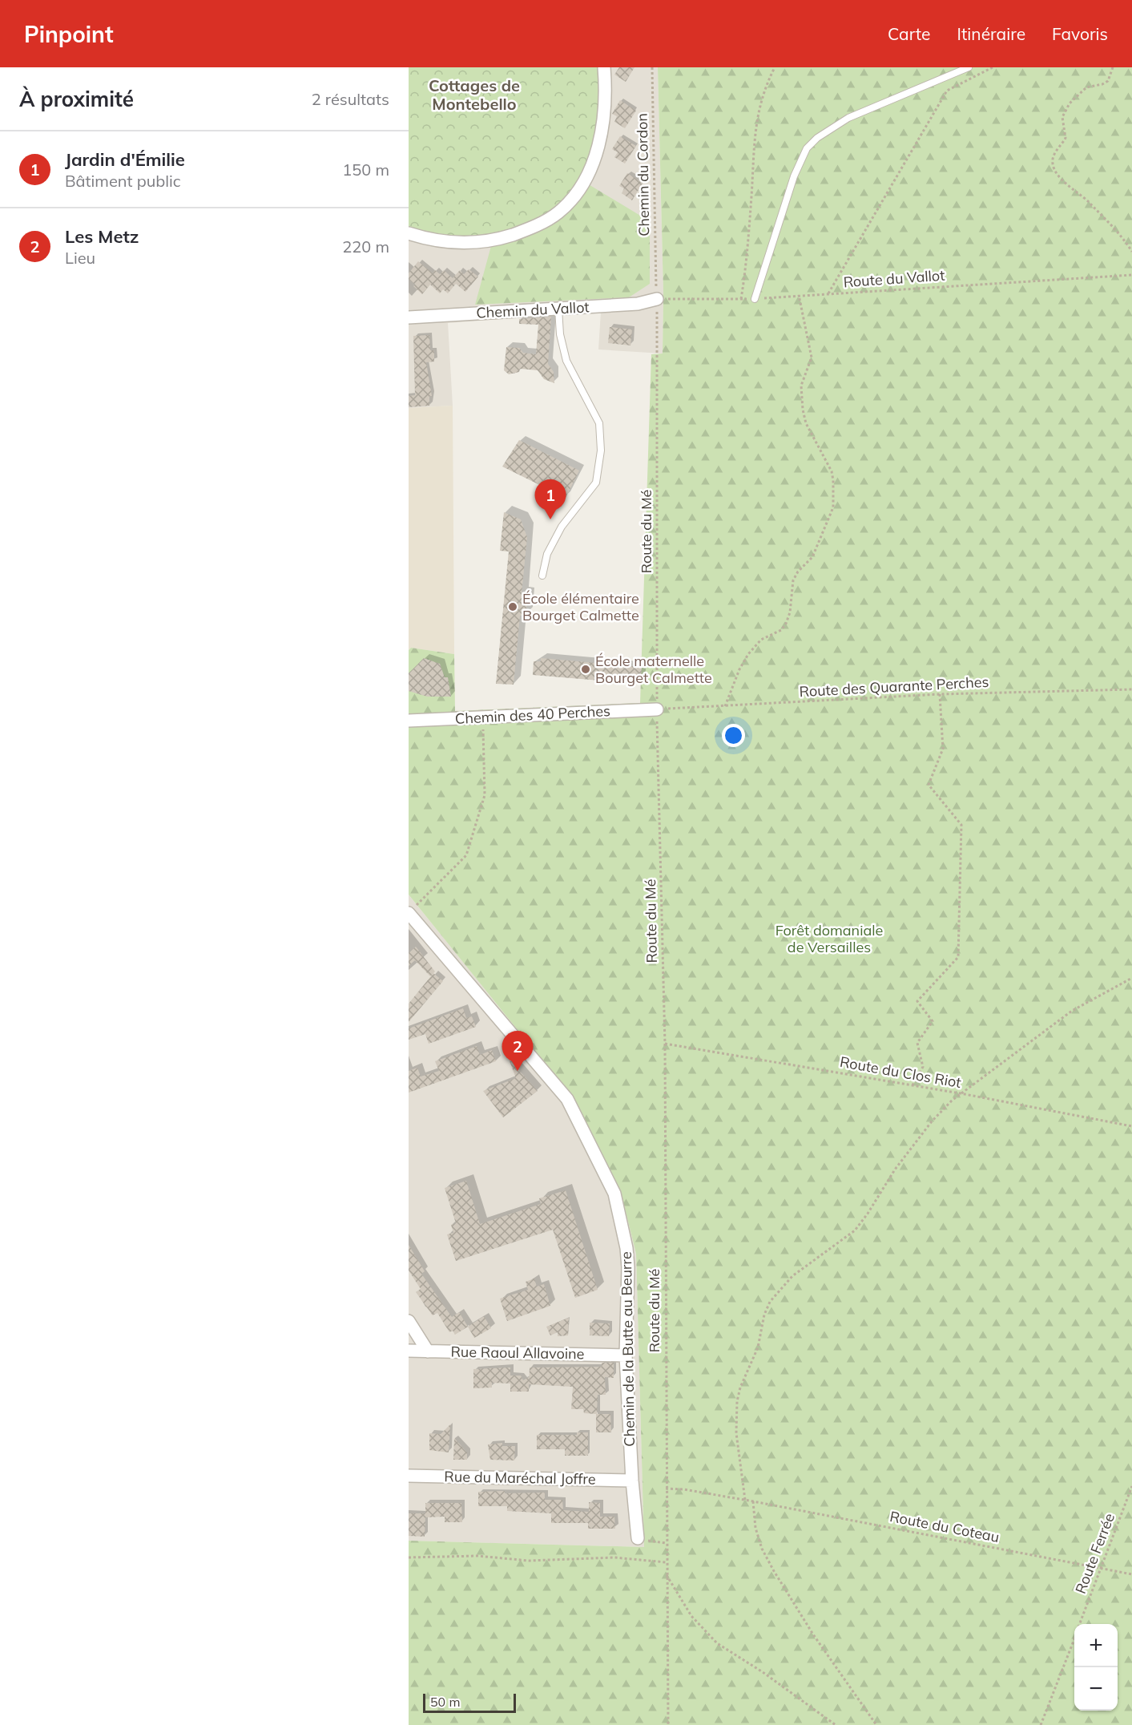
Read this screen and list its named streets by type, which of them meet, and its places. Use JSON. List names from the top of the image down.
{
  "streets": {
    "street": [
      "Chemin du Vallot",
      "Chemin des 40 Perches",
      "Chemin de la Butte au Beurre",
      "Rue Raoul Allavoine",
      "Rue du Maréchal Joffre"
    ],
    "path": [
      "Chemin du Cordon",
      "Route du Vallot",
      "Route du Mé",
      "Route des Quarante Perches",
      "Route du Clos Riot",
      "Route du Coteau",
      "Route Ferrée"
    ]
  },
  "crossings": [
    ["Route du Vallot", "Chemin du Vallot"],
    ["Route du Vallot", "Route du Mé"],
    ["Chemin du Vallot", "Route du Mé"],
    ["Route du Mé", "Route des Quarante Perches"],
    ["Route du Mé", "Chemin des 40 Perches"],
    ["Route du Mé", "Route du Clos Riot"],
    ["Route du Mé", "Route du Coteau"],
    ["Route des Quarante Perches", "Chemin des 40 Perches"],
    ["Chemin de la Butte au Beurre", "Rue Raoul Allavoine"],
    ["Chemin de la Butte au Beurre", "Rue du Maréchal Joffre"],
    ["Route du Coteau", "Route Ferrée"]
  ],
  "districts": ["Cottages de Montebello"],
  "parks": ["Forêt domaniale de Versailles"],
  "places": ["École élémentaire Bourget Calmette", "École maternelle Bourget Calmette"],
  "scale_bar": "50 m",
  "page": {
    "header": "Pinpoint",
    "nav": ["Carte", "Itinéraire", "Favoris"],
    "heading": ["À proximité", "2 résultats"],
    "list": [
      {
        "mark": "1",
        "name": "Jardin d'Émilie",
        "note": "Bâtiment public",
        "value": "150 m"
      },
      {
        "mark": "2",
        "name": "Les Metz",
        "note": "Lieu",
        "value": "220 m"
      }
    ],
    "pins": ["1", "2"],
    "map_buttons": ["+", "−"],
    "scale": "50 m"
  }
}
